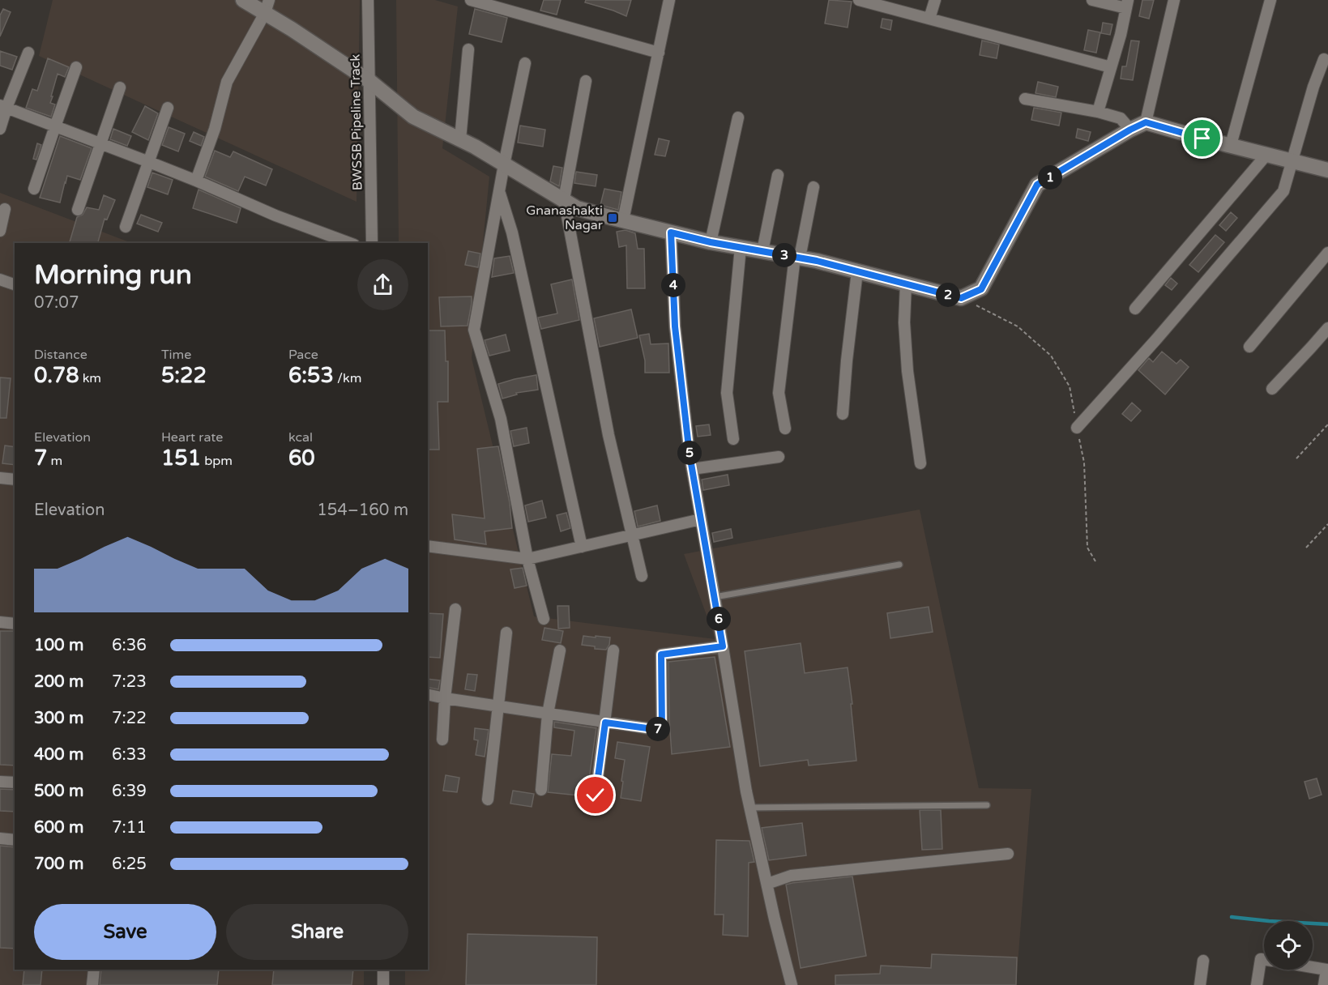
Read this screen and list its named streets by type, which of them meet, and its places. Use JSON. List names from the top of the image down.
{
  "streets": {
    "street": ["BWSSB Pipeline Track"]
  },
  "places": {
    "transit": ["Gnanashakti Nagar"]
  },
  "page": {
    "pins": [
      "1",
      "3",
      "4",
      "2",
      "5",
      "6",
      "7"
    ],
    "heading": ["Morning run", "07:07"],
    "stats": [
      ["Distance", "0.78 km"],
      ["Time", "5:22"],
      ["Pace", "6:53 /km"],
      ["Elevation", "7 m"],
      ["Heart rate", "151 bpm"],
      ["kcal", "60"]
    ],
    "chart": ["Elevation", "154–160 m"],
    "list": [
      {
        "name": "100 m",
        "note": "6:36"
      },
      {
        "name": "200 m",
        "note": "7:23"
      },
      {
        "name": "300 m",
        "note": "7:22"
      },
      {
        "name": "400 m",
        "note": "6:33"
      },
      {
        "name": "500 m",
        "note": "6:39"
      },
      {
        "name": "600 m",
        "note": "7:11"
      },
      {
        "name": "700 m",
        "note": "6:25"
      }
    ],
    "buttons": ["Save", "Share"]
  }
}
